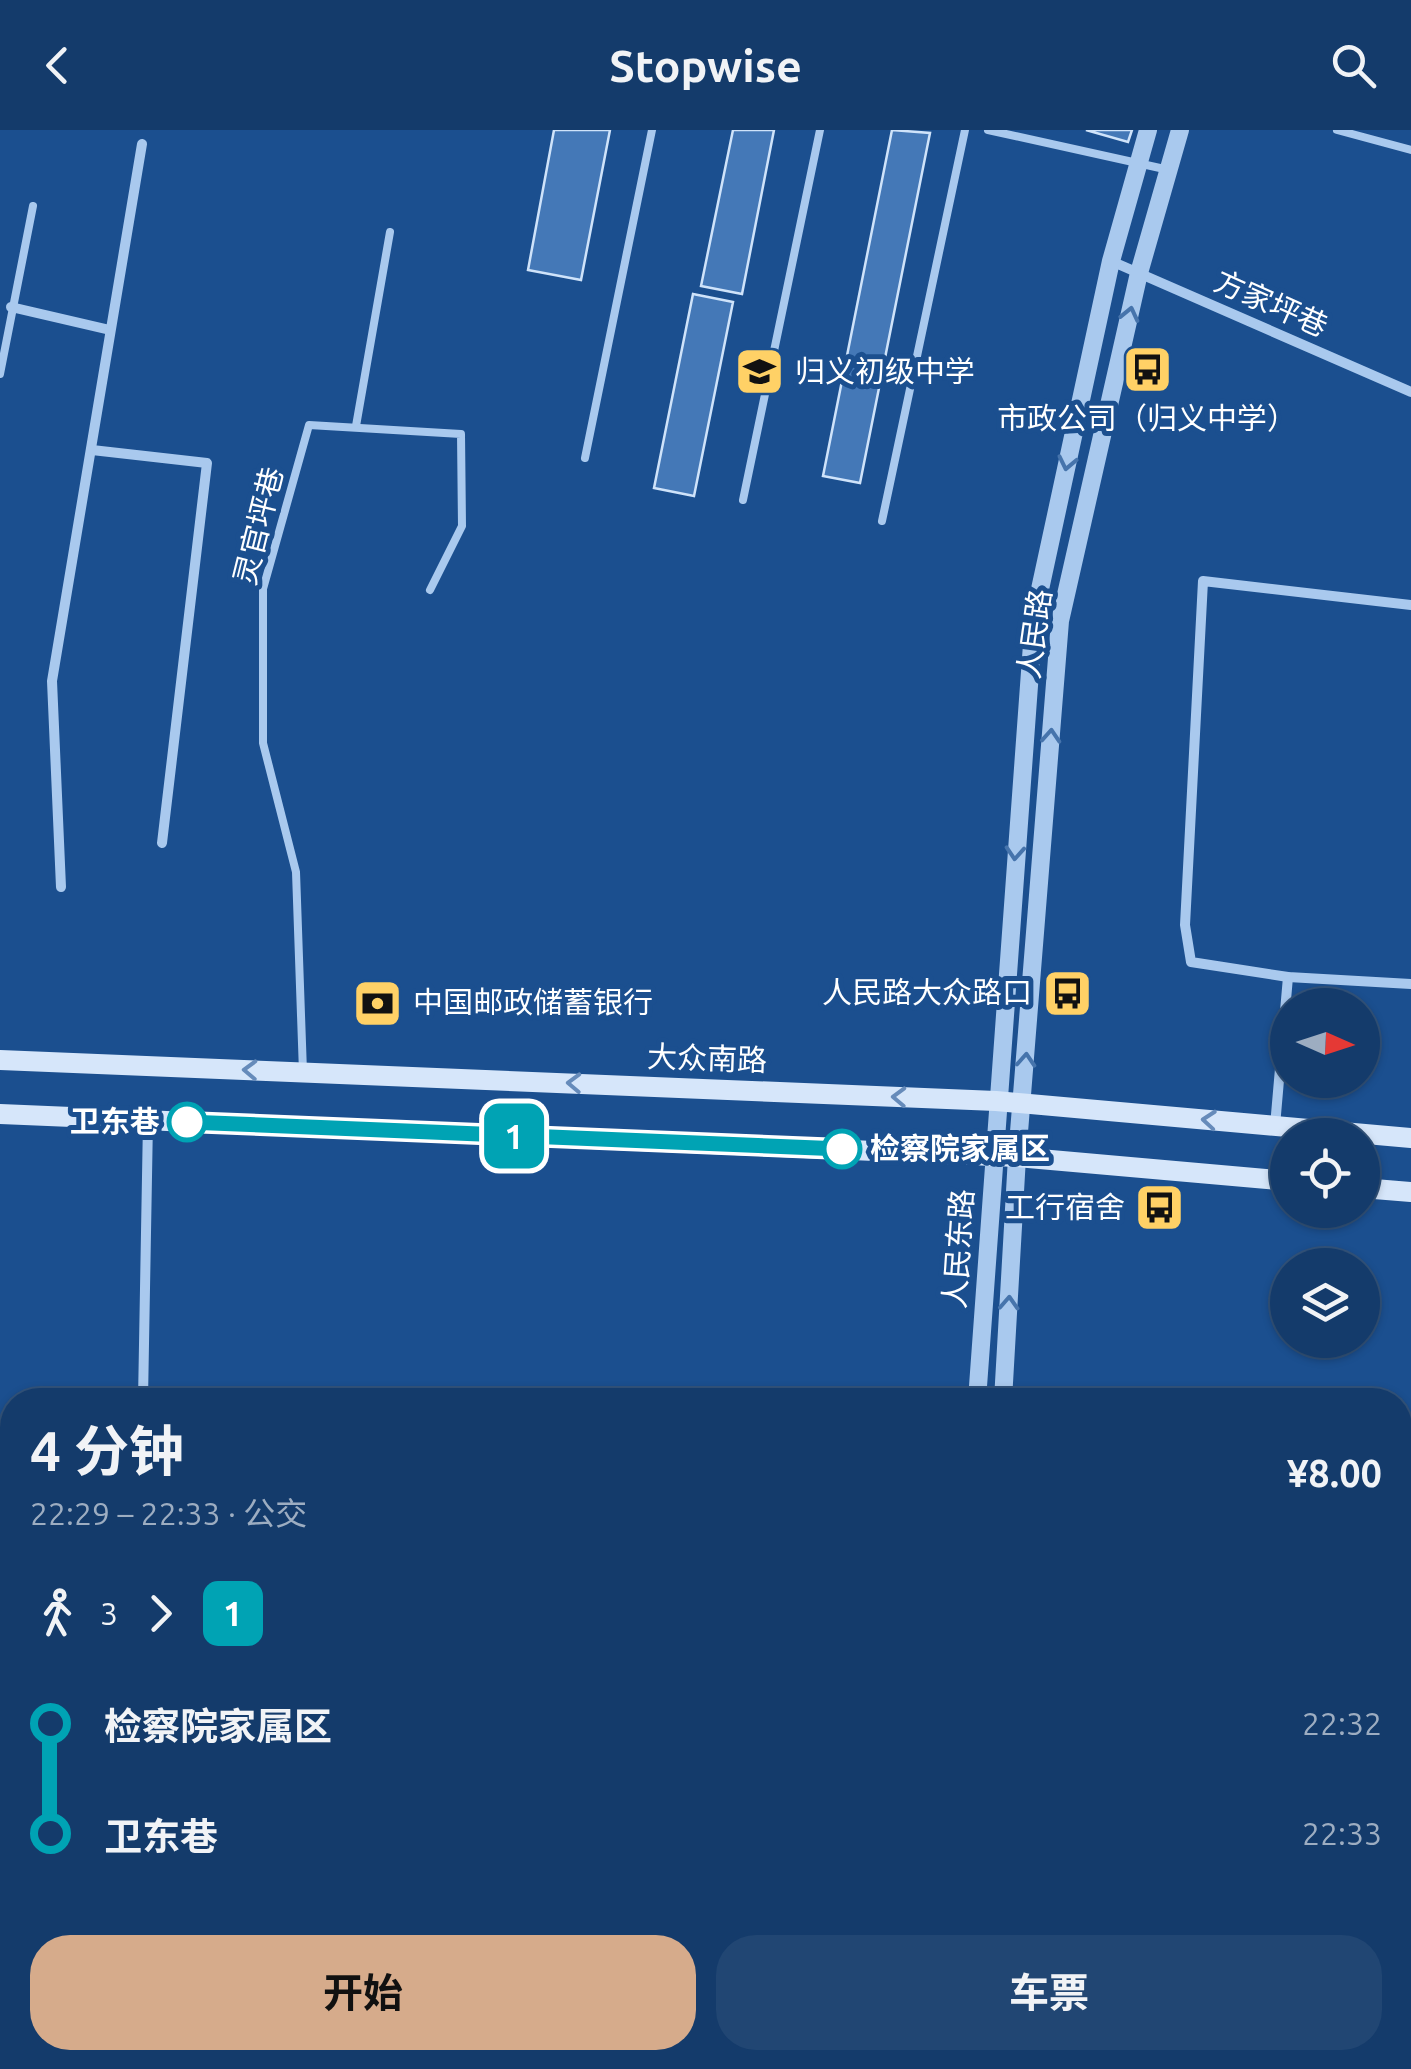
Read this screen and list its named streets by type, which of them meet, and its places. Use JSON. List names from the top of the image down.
{
  "streets": {
    "main road": ["大众南路"],
    "street": ["方家坪巷", "人民路", "人民东路"],
    "lane": ["灵官坪巷"]
  },
  "crossings": [
    ["方家坪巷", "人民路"],
    ["灵官坪巷", "大众南路"],
    ["人民路", "大众南路"],
    ["人民路", "人民东路"],
    ["大众南路", "人民东路"]
  ],
  "places": {
    "bus stop": ["市政公司（归义中学）", "人民路大众路口", "工行宿舍"],
    "school or university": ["归义初级中学"],
    "bank": ["中国邮政储蓄银行"],
    "other": ["卫东巷", "检察院家属区"]
  },
  "lines": ["bus line 1"],
  "north": "right",
  "page": {
    "header": "Stopwise",
    "on_map": "1",
    "heading": ["4 分钟", "22:29 – 22:33 · 公交", "¥8.00"],
    "legs": ["3", "1"],
    "list": [
      {
        "name": "检察院家属区",
        "value": "22:32"
      },
      {
        "name": "卫东巷",
        "value": "22:33"
      }
    ],
    "buttons": ["开始", "车票"]
  }
}
